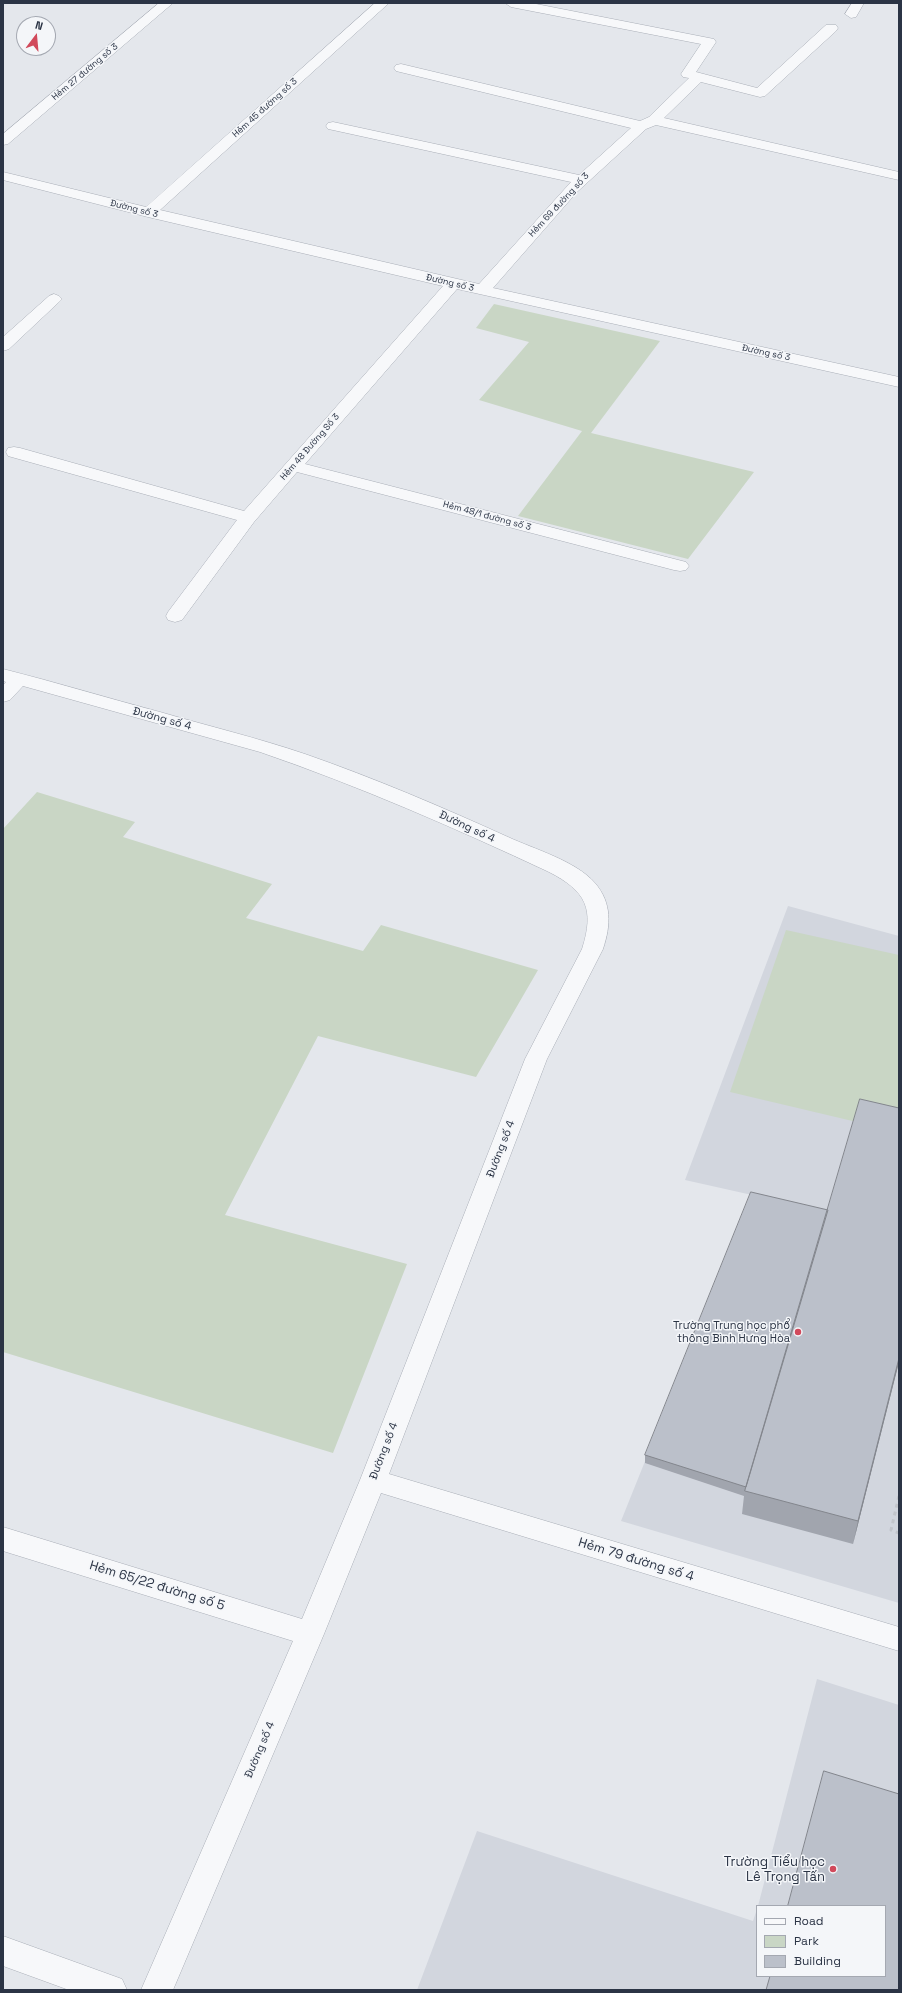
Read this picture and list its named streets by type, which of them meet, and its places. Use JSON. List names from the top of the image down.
{
  "streets": {
    "street": [
      "Hẻm 27 đường số 3",
      "Hẻm 45 đường số 3",
      "Hẻm 69 đường số 3",
      "Đường số 3",
      "Hẻm 48 Đường Số 3",
      "Hẻm 48/1 đường số 3",
      "Đường số 4",
      "Hẻm 79 đường số 4",
      "Hẻm 65/22 đường số 5"
    ]
  },
  "crossings": [
    ["Hẻm 45 đường số 3", "Đường số 3"],
    ["Hẻm 69 đường số 3", "Đường số 3"],
    ["Đường số 3", "Hẻm 48 Đường Số 3"],
    ["Hẻm 48 Đường Số 3", "Hẻm 48/1 đường số 3"],
    ["Đường số 4", "Hẻm 79 đường số 4"],
    ["Đường số 4", "Hẻm 65/22 đường số 5"]
  ],
  "places": ["Trường Trung học phổ thông Bình Hưng Hòa", "Trường Tiểu học Lê Trọng Tấn"],
  "legend": ["Road", "Park", "Building"],
  "north": "top"
}
